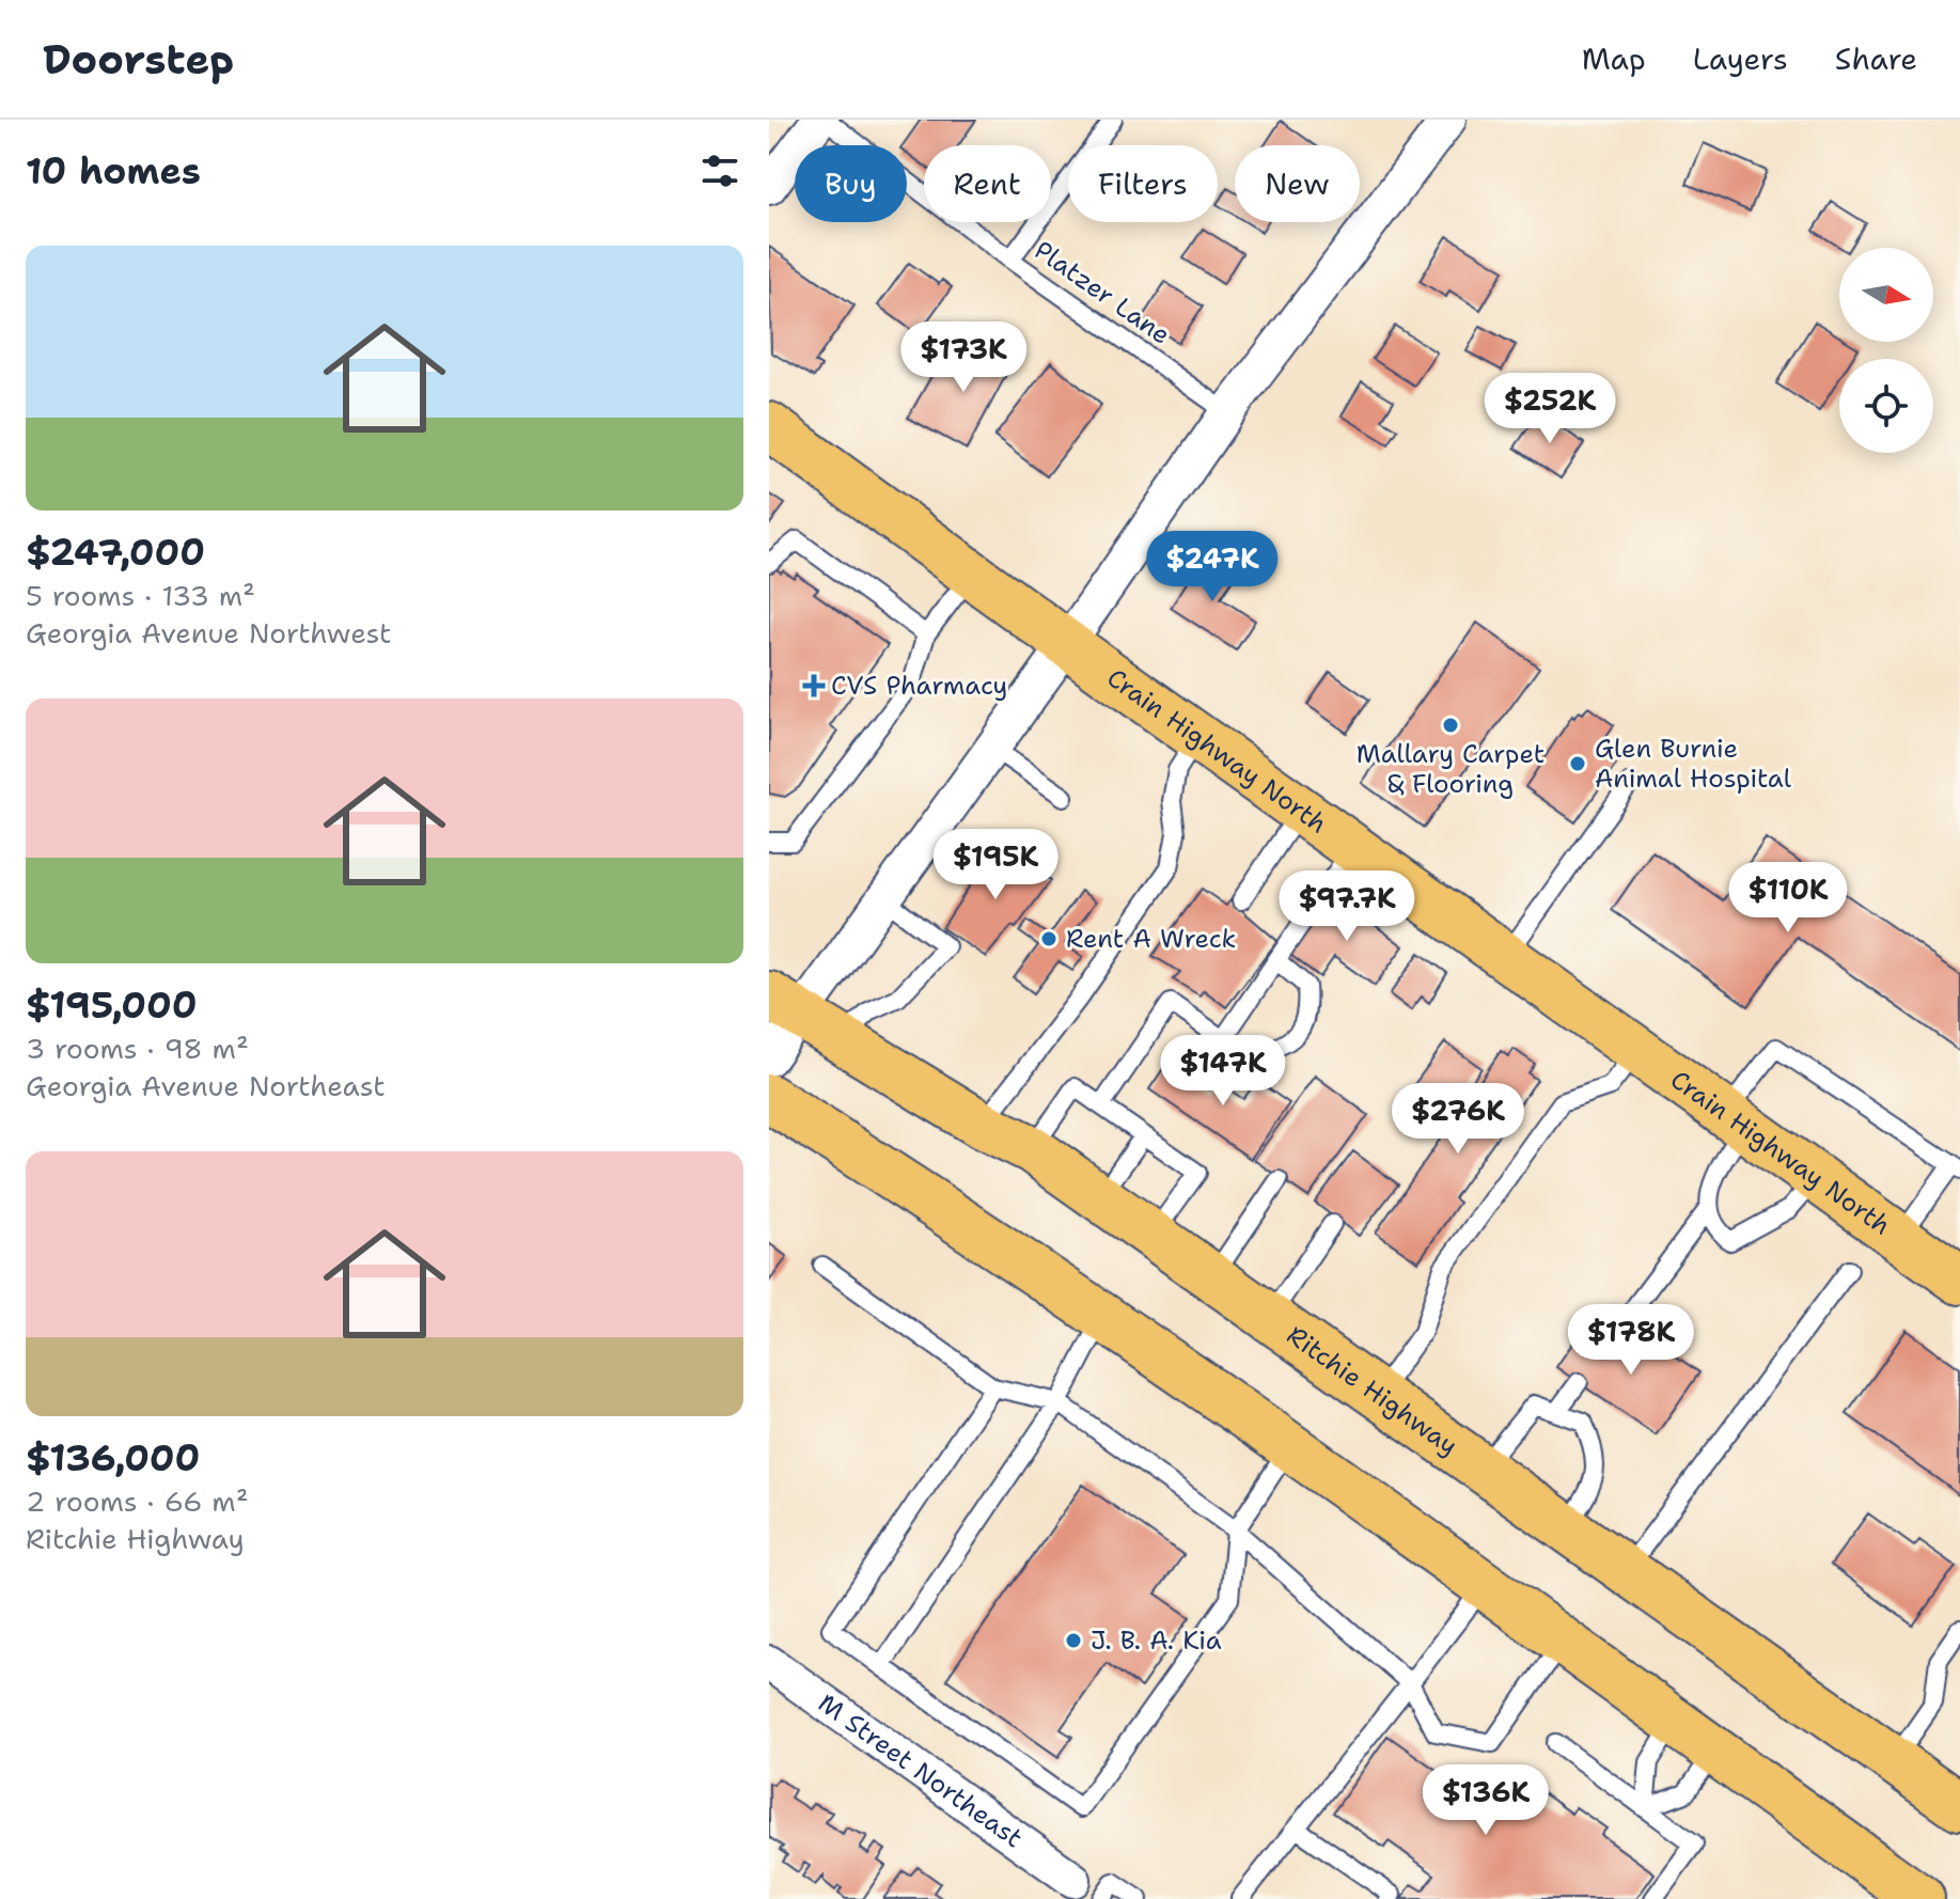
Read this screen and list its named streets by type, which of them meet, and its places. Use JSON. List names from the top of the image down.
{
  "streets": {
    "main road": ["Crain Highway North", "Ritchie Highway"],
    "street": ["M Street Northeast"],
    "lane": ["Platzer Lane"]
  },
  "places": {
    "health": ["CVS Pharmacy"],
    "other": [
      "Mallary Carpet & Flooring",
      "Glen Burnie Animal Hospital",
      "Rent A Wreck",
      "J. B. A. Kia"
    ]
  },
  "north": "right",
  "page": {
    "header": "Doorstep",
    "nav": ["Map", "Layers", "Share"],
    "heading": "10 homes",
    "chip": [
      "Buy",
      "Rent",
      "Filters",
      "New"
    ],
    "list": [
      {
        "name": "$247,000",
        "note": "5 rooms · 133 m² · Georgia Avenue Northwest"
      },
      {
        "name": "$195,000",
        "note": "3 rooms · 98 m² · Georgia Avenue Northeast"
      },
      {
        "name": "$136,000",
        "note": "2 rooms · 66 m² · Ritchie Highway"
      }
    ],
    "price": [
      "$173K",
      "$252K",
      "$247K",
      "$195K",
      "$110K",
      "$97.7K",
      "$147K",
      "$276K",
      "$178K",
      "$136K"
    ]
  }
}
